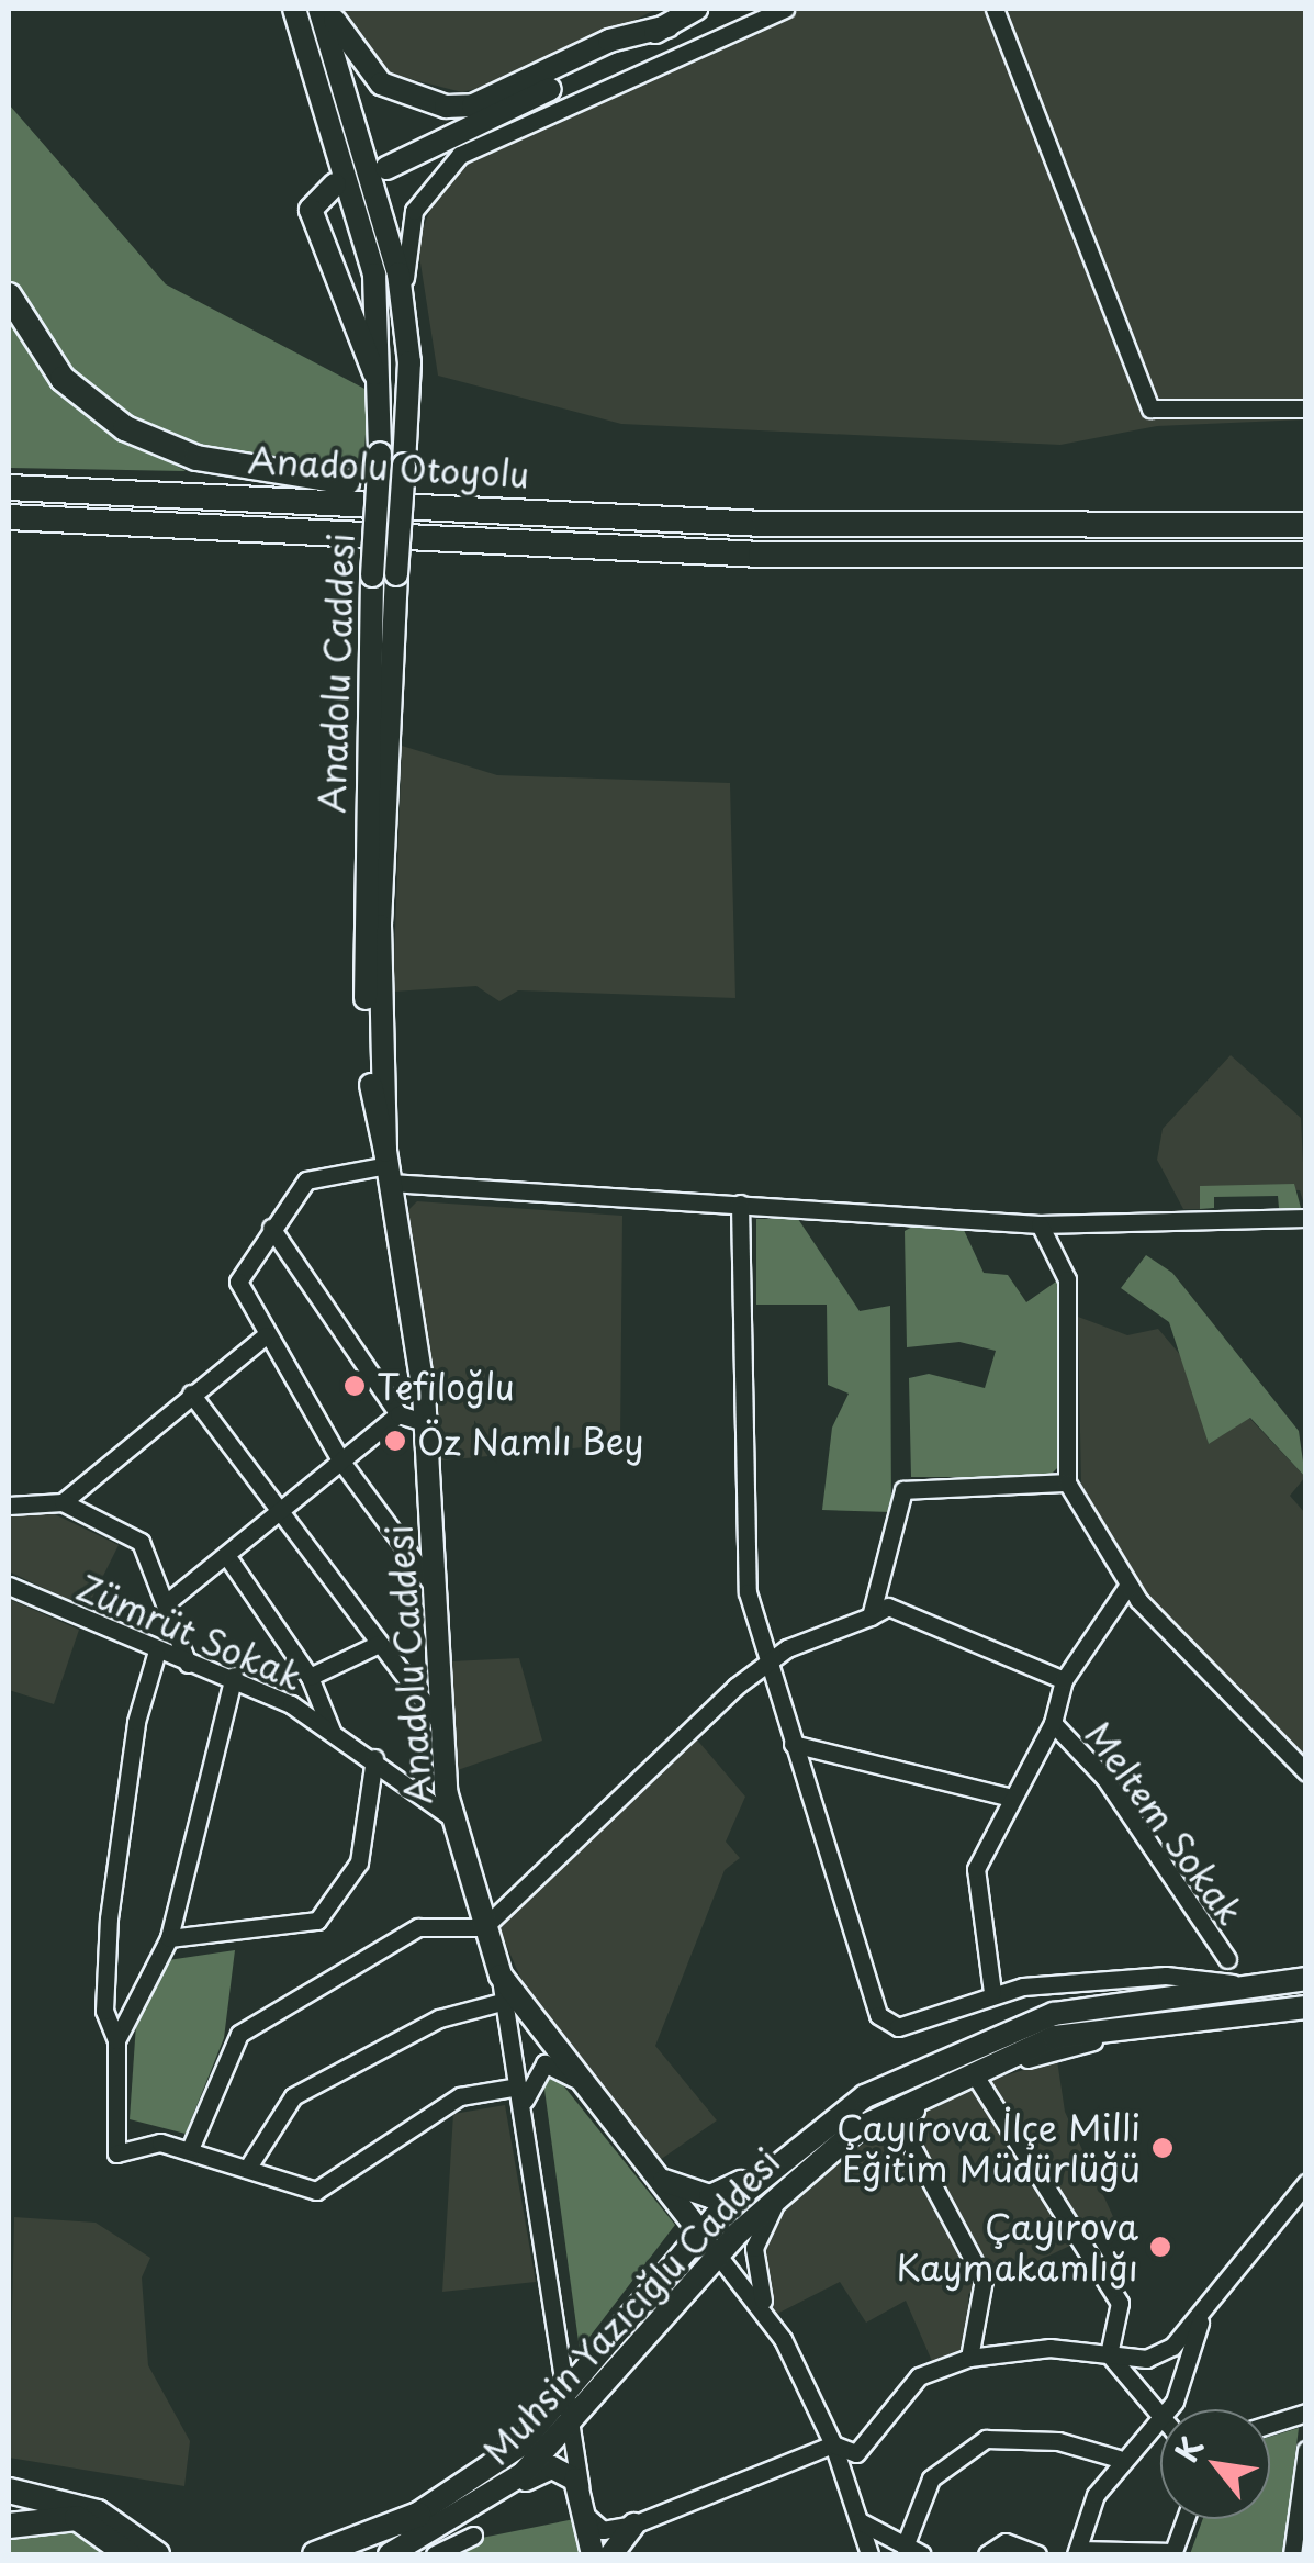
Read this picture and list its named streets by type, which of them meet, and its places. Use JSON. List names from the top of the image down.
{
  "streets": {
    "highway": ["Anadolu Otoyolu"],
    "main road": ["Anadolu Caddesi", "Muhsin Yazıcığlu Caddesi"],
    "street": ["Zümrüt Sokak", "Meltem Sokak"]
  },
  "crossings": [
    ["Anadolu Caddesi", "Zümrüt Sokak"],
    ["Anadolu Caddesi", "Muhsin Yazıcığlu Caddesi"]
  ],
  "places": [
    "Tefiloğlu",
    "Öz Namlı Bey",
    "Çayırova İlçe Milli Eğitim Müdürlüğü",
    "Çayırova Kaymakamlığı"
  ],
  "north": "top left"
}
